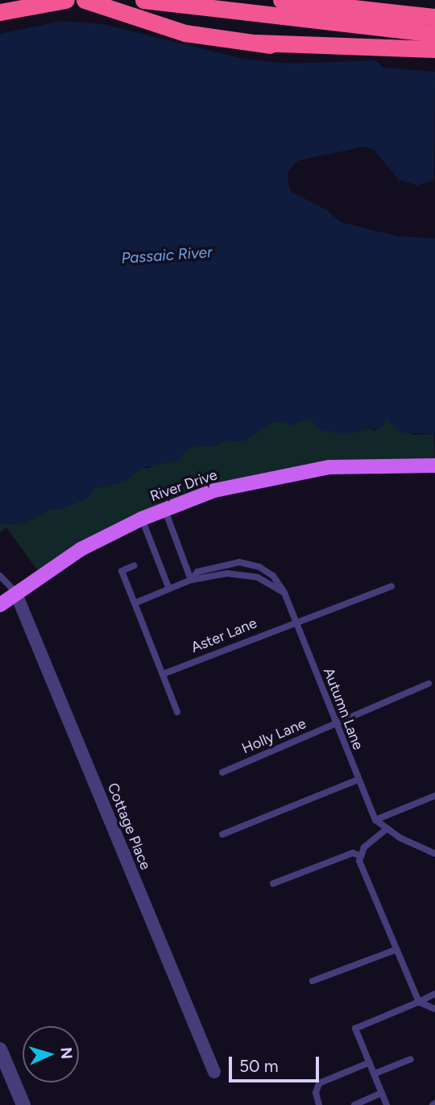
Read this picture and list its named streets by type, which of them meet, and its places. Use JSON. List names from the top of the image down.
{
  "streets": {
    "main road": ["River Drive"],
    "street": ["Cottage Place"],
    "lane": ["Aster Lane", "Autumn Lane", "Holly Lane"]
  },
  "crossings": [
    ["River Drive", "Cottage Place"],
    ["Aster Lane", "Autumn Lane"],
    ["Autumn Lane", "Holly Lane"]
  ],
  "water": ["Passaic River"],
  "scale_bar": "50 m",
  "north": "right"
}
